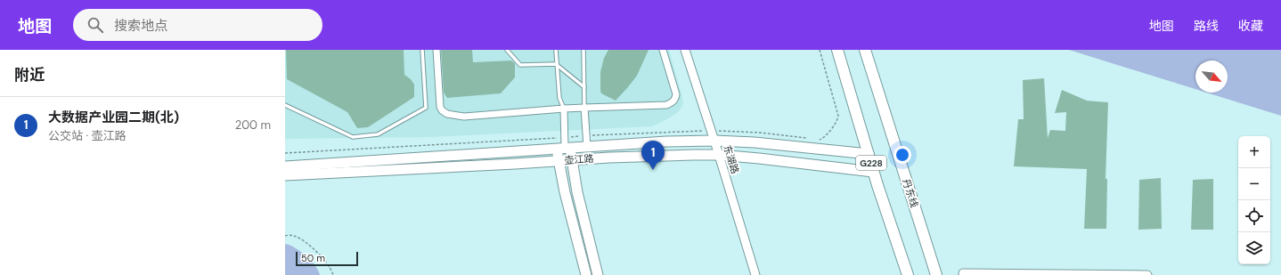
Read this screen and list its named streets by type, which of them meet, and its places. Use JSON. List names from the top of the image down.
{
  "streets": {
    "highway": ["G228", "丹东线"],
    "main road": ["壶江路"],
    "street": ["东湖路"]
  },
  "crossings": [
    ["壶江路", "东湖路"],
    ["壶江路", "G228"]
  ],
  "scale_bar": "50 m",
  "north": "bottom right",
  "page": {
    "header": "地图",
    "search": "搜索地点",
    "nav": ["地图", "路线", "收藏"],
    "heading": "附近",
    "list": [
      {
        "mark": "1",
        "name": "大数据产业园二期(北)",
        "note": "公交站 · 壶江路",
        "value": "200 m"
      }
    ],
    "map_buttons": ["+", "−"],
    "pins": "1",
    "scale": "50 m"
  }
}
